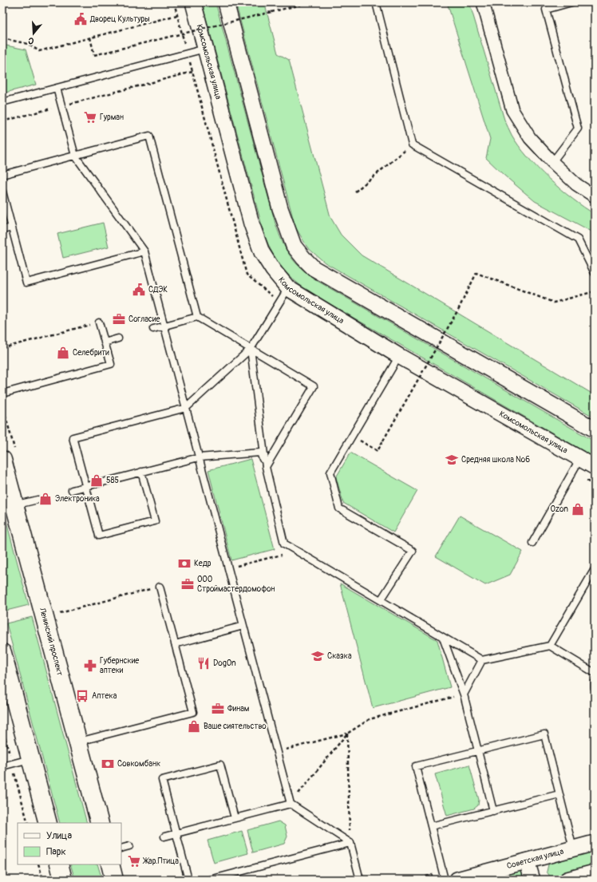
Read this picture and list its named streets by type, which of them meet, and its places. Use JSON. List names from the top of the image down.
{
  "streets": {
    "main road": ["Ленинский проспект"],
    "street": ["Комсомольская улица", "Советская улица"]
  },
  "places": {
    "public building": ["Дворец Культуры", "СДЭК"],
    "supermarket": ["Гурман", "Жар.Птица"],
    "office": ["Согласие", "ООО Строймастердомофон", "Финам"],
    "shop": [
      "Селебрити",
      "585",
      "Электроника",
      "Ozon",
      "Ваше сиятельство"
    ],
    "school or university": ["Средняя школа №6", "Сказка"],
    "bank": ["Кедр", "Совкомбанк"],
    "restaurant": ["DogOn"],
    "pharmacy": ["Губернские аптеки"],
    "bus stop": ["Аптека"]
  },
  "legend": ["Улица", "Парк"],
  "north": "bottom"
}
